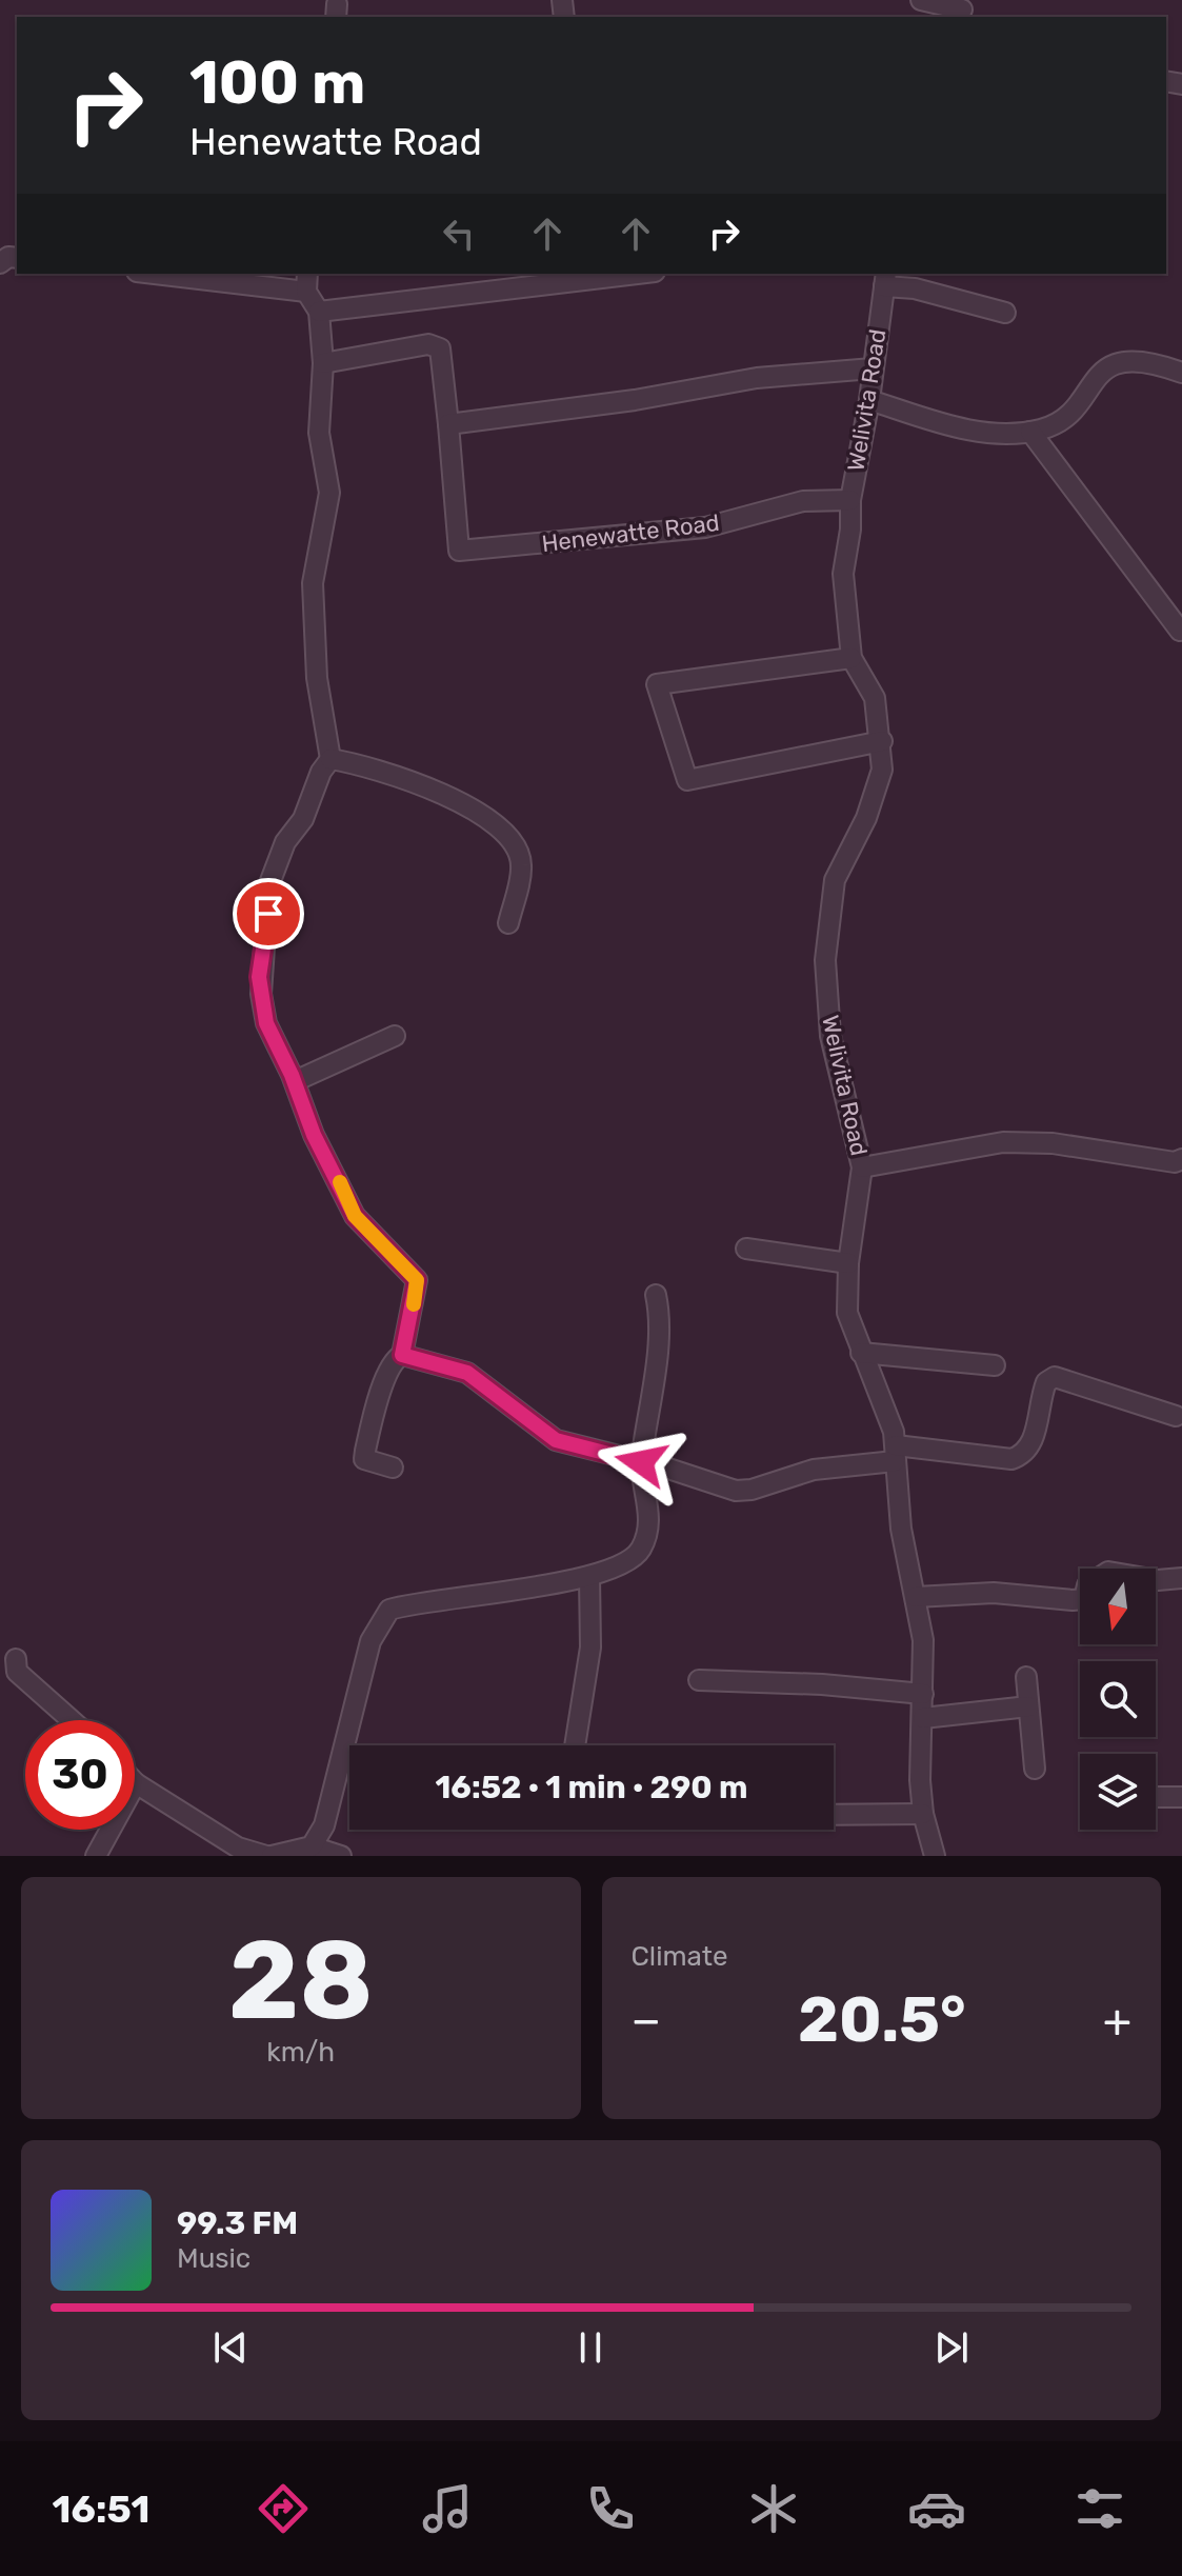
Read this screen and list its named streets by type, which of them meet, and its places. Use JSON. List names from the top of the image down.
{
  "streets": {
    "street": ["Welivita Road", "Henewatte Road"]
  },
  "crossings": [
    ["Welivita Road", "Henewatte Road"]
  ],
  "north": "bottom",
  "page": {
    "turn": ["100 m", "Henewatte Road"],
    "limit": "30",
    "trip": "16:52 · 1 min · 290 m",
    "tile": [
      ["28", "km/h"],
      "Climate"
    ],
    "heat": ["−", "20.5°", "+"],
    "song": ["99.3 FM", "Music"],
    "tabs": "16:51"
  }
}
